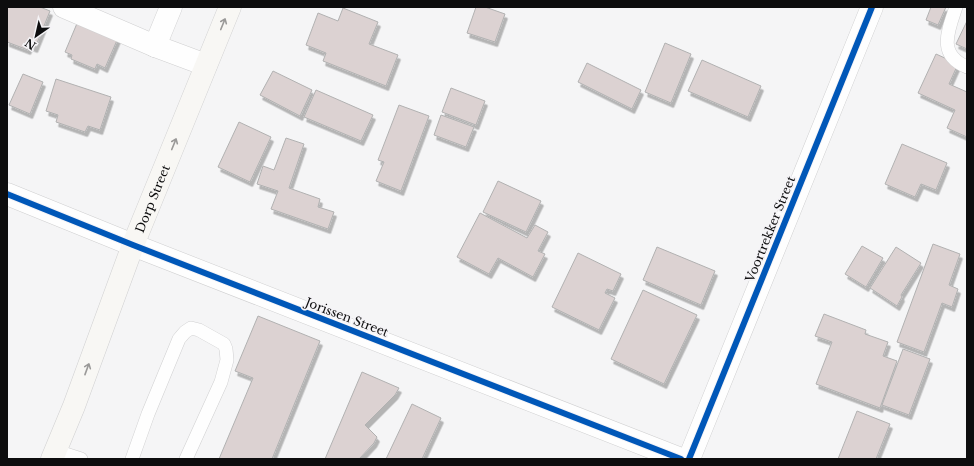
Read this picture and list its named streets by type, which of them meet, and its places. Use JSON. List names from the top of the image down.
{
  "streets": {
    "street": ["Dorp Street", "Voortrekker Street", "Jorissen Street"]
  },
  "crossings": [
    ["Dorp Street", "Jorissen Street"]
  ],
  "one_way": ["Dorp Street"],
  "north": "bottom left"
}
